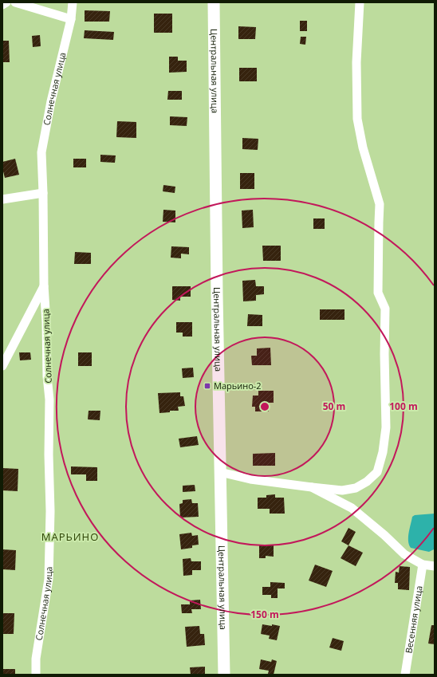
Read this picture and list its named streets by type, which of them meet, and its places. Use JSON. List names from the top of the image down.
{
  "streets": {
    "main road": ["Центральная улица"],
    "street": ["Солнечная улица", "Весенняя улица"]
  },
  "districts": ["МАРЬИНО"],
  "places": {
    "transit": ["Марьино-2"]
  },
  "rings": ["50 m", "100 m", "150 m"]
}
